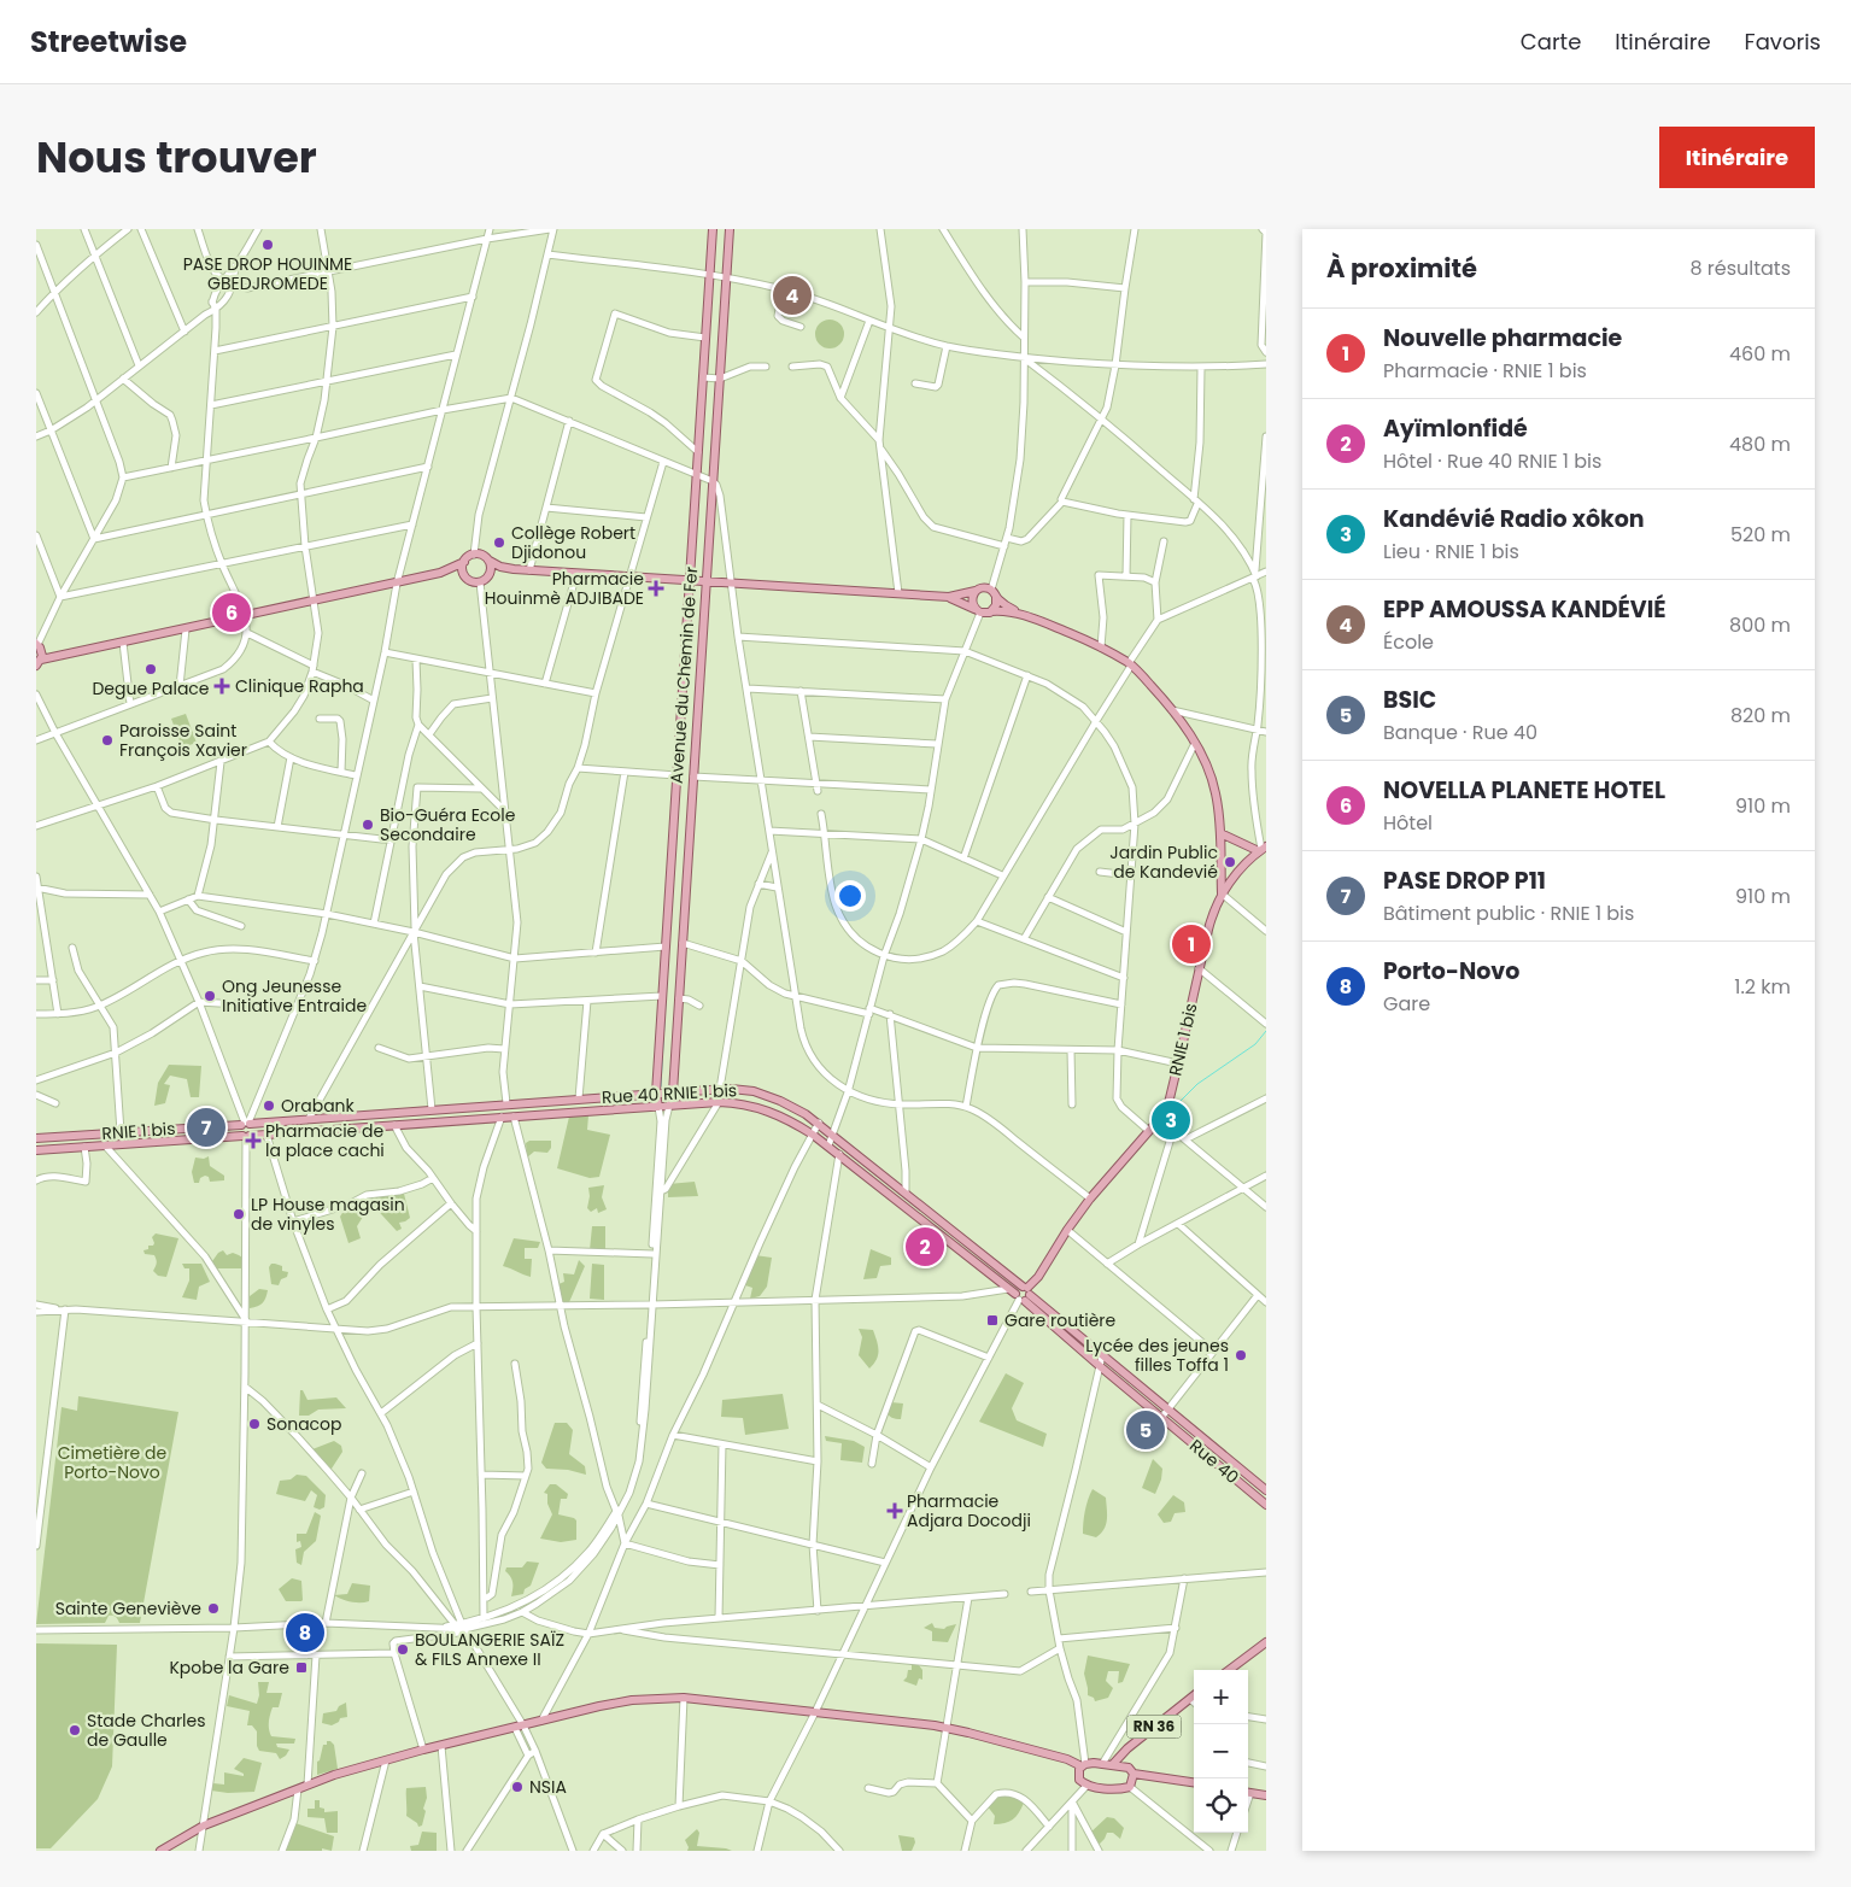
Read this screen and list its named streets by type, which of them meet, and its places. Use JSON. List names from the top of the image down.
{
  "streets": {
    "main road": [
      "Avenue du Chemin de Fer",
      "RNIE 1 bis",
      "Rue 40 RNIE 1 bis",
      "Rue 40",
      "RN 36"
    ]
  },
  "crossings": [
    ["Avenue du Chemin de Fer", "Rue 40 RNIE 1 bis"],
    ["RNIE 1 bis", "Rue 40 RNIE 1 bis"],
    ["RNIE 1 bis", "Rue 40"],
    ["Rue 40 RNIE 1 bis", "Rue 40"]
  ],
  "parks": ["Cimetière de Porto-Novo"],
  "places": {
    "other": [
      "PASE DROP HOUINME GBEDJROMEDE",
      "Collège Robert Djidonou",
      "Degue Palace",
      "Paroisse Saint François Xavier",
      "Bio-Guéra Ecole Secondaire",
      "Jardin Public de Kandevié",
      "Ong Jeunesse Initiative Entraide",
      "Orabank",
      "LP House magasin de vinyles",
      "Lycée des jeunes filles Toffa 1",
      "Sonacop",
      "Sainte Geneviève",
      "BOULANGERIE SAÏZ & FILS Annexe II",
      "Stade Charles de Gaulle",
      "NSIA"
    ],
    "health": [
      "Pharmacie Houinmè ADJIBADE",
      "Clinique Rapha",
      "Pharmacie de la place cachi",
      "Pharmacie Adjara Docodji"
    ],
    "transit": ["Gare routière", "Kpobe la Gare"]
  },
  "page": {
    "header": "Streetwise",
    "nav": ["Carte", "Itinéraire", "Favoris"],
    "title": "Nous trouver",
    "buttons": "Itinéraire",
    "heading": ["À proximité", "8 résultats"],
    "pins": [
      "4",
      "6",
      "1",
      "3",
      "7",
      "2",
      "5",
      "8"
    ],
    "list": [
      {
        "mark": "1",
        "name": "Nouvelle pharmacie",
        "note": "Pharmacie · RNIE 1 bis",
        "value": "460 m"
      },
      {
        "mark": "2",
        "name": "Ayïmlonfidé",
        "note": "Hôtel · Rue 40 RNIE 1 bis",
        "value": "480 m"
      },
      {
        "mark": "3",
        "name": "Kandévié Radio xôkon",
        "note": "Lieu · RNIE 1 bis",
        "value": "520 m"
      },
      {
        "mark": "4",
        "name": "EPP AMOUSSA KANDÉVIÉ",
        "note": "École",
        "value": "800 m"
      },
      {
        "mark": "5",
        "name": "BSIC",
        "note": "Banque · Rue 40",
        "value": "820 m"
      },
      {
        "mark": "6",
        "name": "NOVELLA PLANETE HOTEL",
        "note": "Hôtel",
        "value": "910 m"
      },
      {
        "mark": "7",
        "name": "PASE DROP P11",
        "note": "Bâtiment public · RNIE 1 bis",
        "value": "910 m"
      },
      {
        "mark": "8",
        "name": "Porto-Novo",
        "note": "Gare",
        "value": "1.2 km"
      }
    ],
    "map_buttons": ["+", "−"]
  }
}
